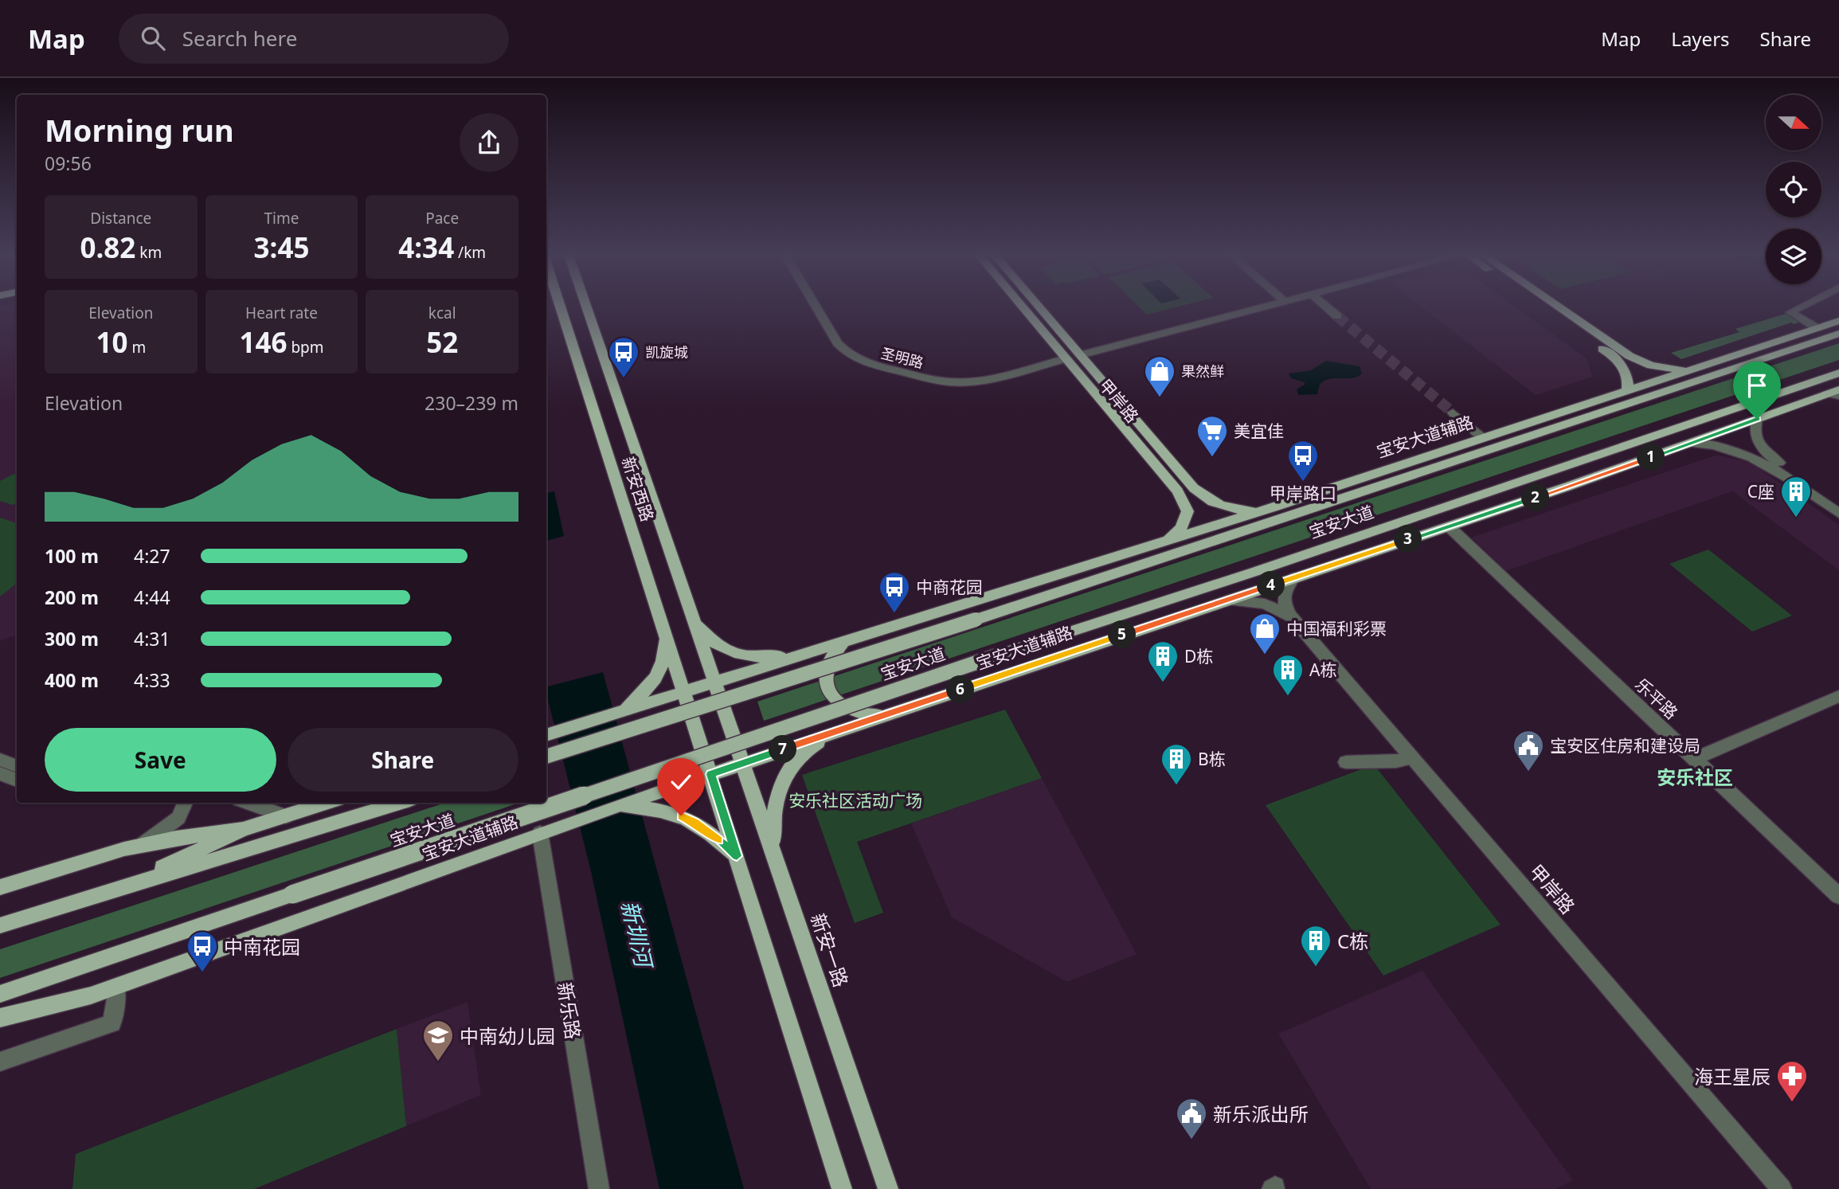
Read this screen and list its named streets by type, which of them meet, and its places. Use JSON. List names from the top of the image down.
{
  "streets": {
    "main road": [
      "甲岸路",
      "宝安大道辅路",
      "新安西路",
      "宝安大道",
      "新安一路"
    ],
    "street": ["圣明路", "乐平路", "新乐路"]
  },
  "crossings": [
    ["圣明路", "甲岸路"],
    ["甲岸路", "宝安大道辅路"],
    ["宝安大道辅路", "新安西路"],
    ["宝安大道辅路", "乐平路"],
    ["宝安大道辅路", "新安一路"],
    ["宝安大道辅路", "新乐路"],
    ["新安西路", "新安一路"]
  ],
  "districts": ["安乐社区"],
  "water": ["新圳河"],
  "parks": ["安乐社区活动广场"],
  "places": {
    "bus stop": [
      "凯旋城",
      "甲岸路口",
      "中商花园",
      "中南花园"
    ],
    "shop": ["果然鲜", "中国福利彩票"],
    "supermarket": ["美宜佳"],
    "building": [
      "C座",
      "D栋",
      "A栋",
      "B栋",
      "C栋"
    ],
    "public building": ["宝安区住房和建设局", "新乐派出所"],
    "school or university": ["中南幼儿园"],
    "pharmacy": ["海王星辰"]
  },
  "north": "right",
  "page": {
    "header": "Map",
    "search": "Search here",
    "nav": ["Map", "Layers", "Share"],
    "heading": ["Morning run", "09:56"],
    "stats": [
      ["Distance", "0.82 km"],
      ["Time", "3:45"],
      ["Pace", "4:34 /km"],
      ["Elevation", "10 m"],
      ["Heart rate", "146 bpm"],
      ["kcal", "52"]
    ],
    "chart": ["Elevation", "230–239 m"],
    "pins": [
      "1",
      "2",
      "3",
      "4",
      "5",
      "6",
      "7"
    ],
    "list": [
      {
        "name": "100 m",
        "note": "4:27"
      },
      {
        "name": "200 m",
        "note": "4:44"
      },
      {
        "name": "300 m",
        "note": "4:31"
      },
      {
        "name": "400 m",
        "note": "4:33"
      }
    ],
    "buttons": ["Save", "Share"]
  }
}
